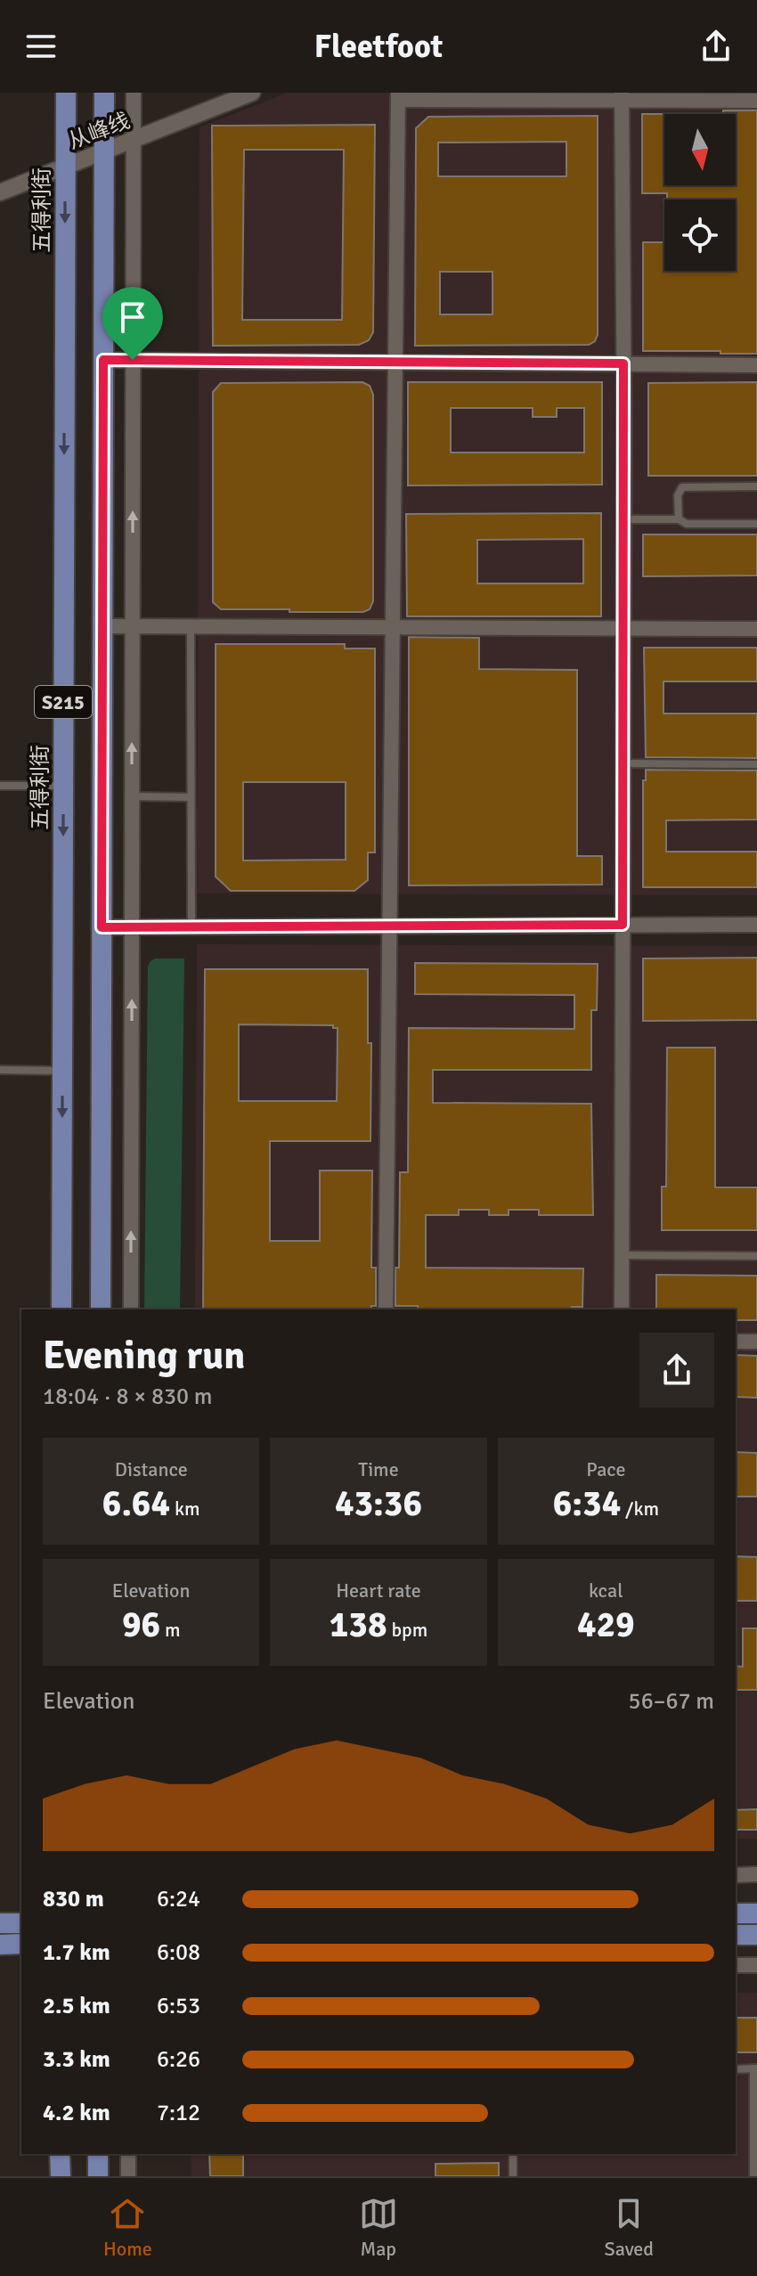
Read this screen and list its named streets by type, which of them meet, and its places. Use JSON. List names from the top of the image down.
{
  "streets": {
    "main road": ["五得利街", "S215"],
    "street": ["从峰线"]
  },
  "crossings": [
    ["从峰线", "五得利街"],
    ["从峰线", "S215"]
  ],
  "north": "bottom",
  "page": {
    "header": "Fleetfoot",
    "heading": ["Evening run", "18:04 · 8 × 830 m"],
    "stats": [
      ["Distance", "6.64 km"],
      ["Time", "43:36"],
      ["Pace", "6:34 /km"],
      ["Elevation", "96 m"],
      ["Heart rate", "138 bpm"],
      ["kcal", "429"]
    ],
    "chart": ["Elevation", "56–67 m"],
    "list": [
      {
        "name": "830 m",
        "note": "6:24"
      },
      {
        "name": "1.7 km",
        "note": "6:08"
      },
      {
        "name": "2.5 km",
        "note": "6:53"
      },
      {
        "name": "3.3 km",
        "note": "6:26"
      },
      {
        "name": "4.2 km",
        "note": "7:12"
      }
    ],
    "tabs": ["Home", "Map", "Saved"]
  }
}
